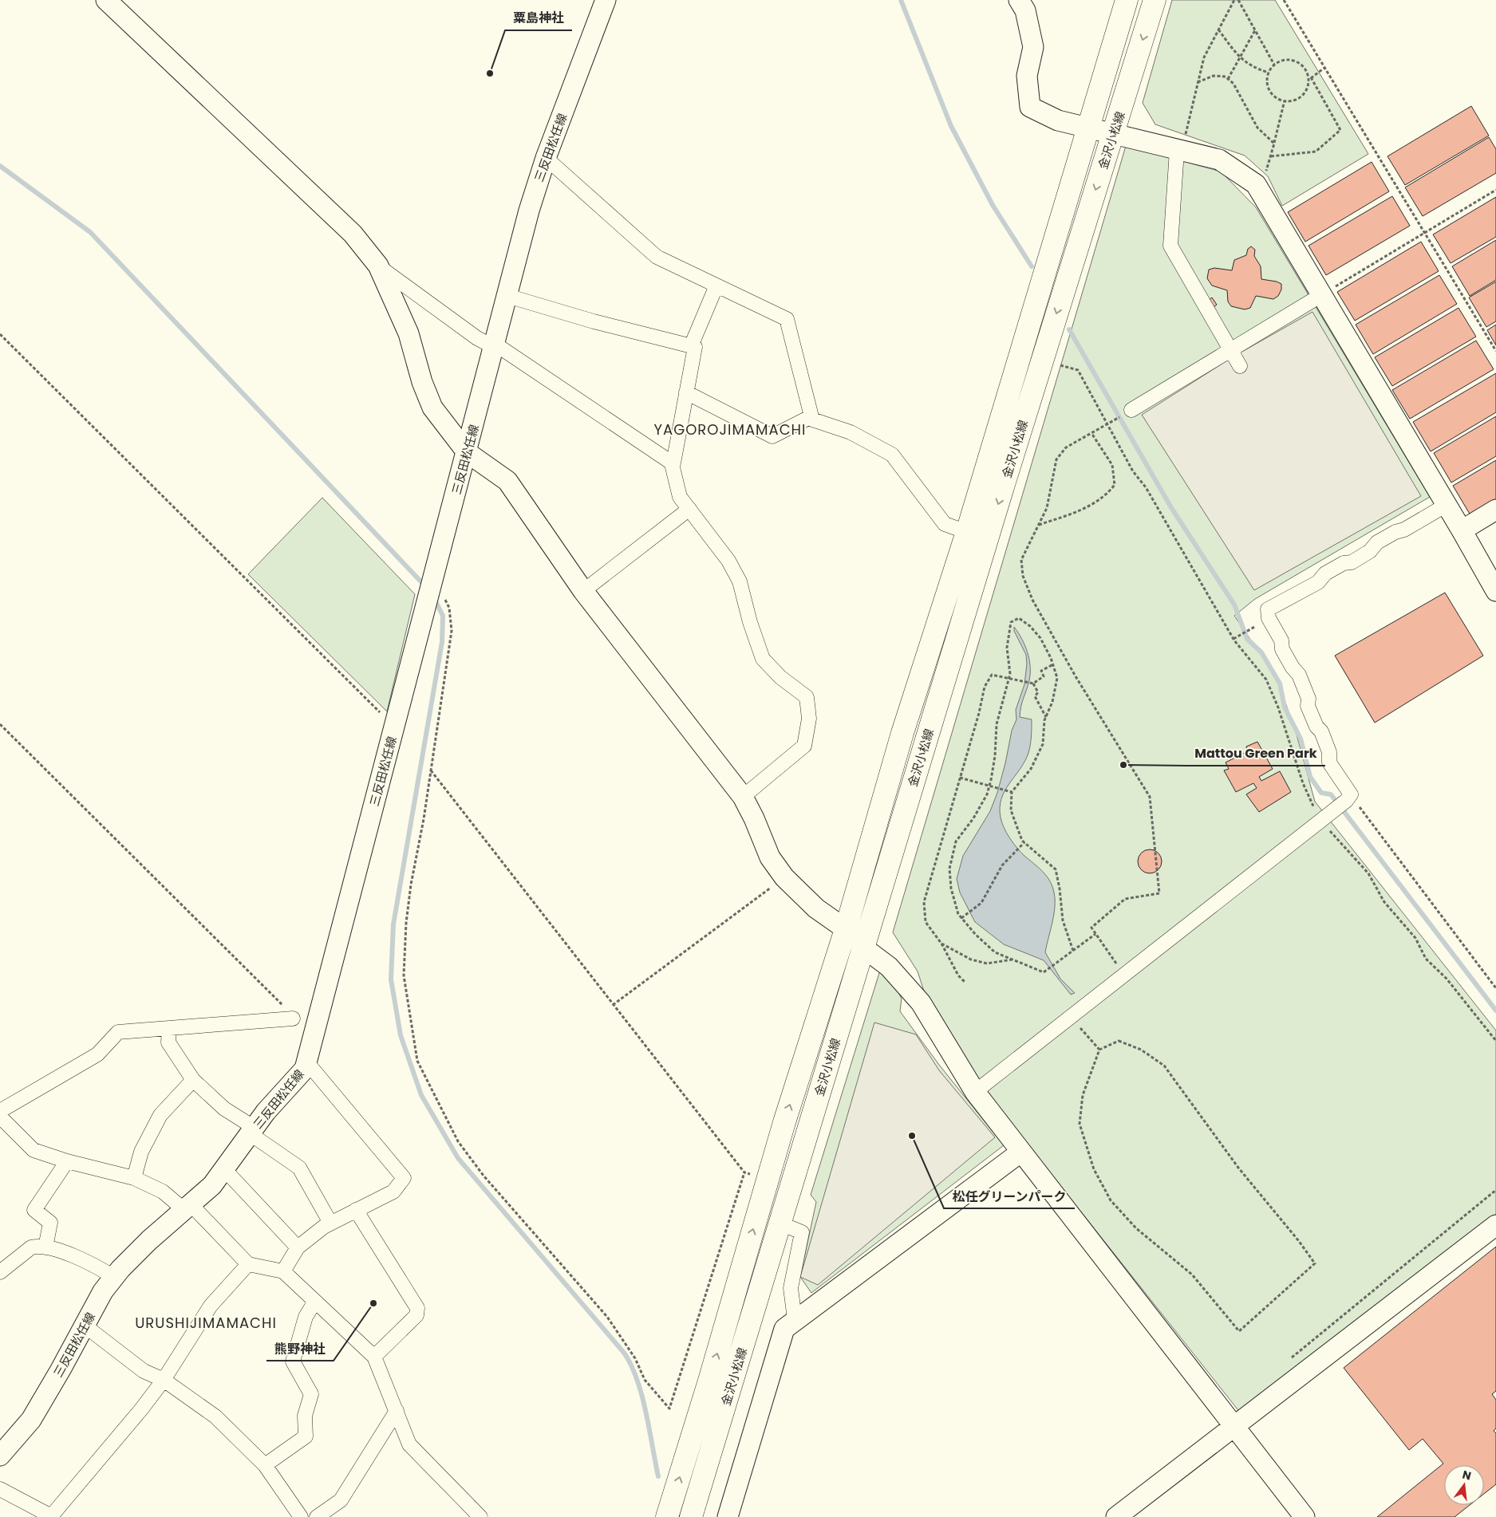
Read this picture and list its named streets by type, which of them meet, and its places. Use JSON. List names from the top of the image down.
{
  "streets": {
    "main road": ["金沢小松線"],
    "street": ["三反田松任線"]
  },
  "districts": ["YAGOROJIMAMACHI", "URUSHIJIMAMACHI"],
  "places": [
    "粟島神社",
    "Mattou Green Park",
    "松任グリーンパーク",
    "熊野神社"
  ],
  "north": "top"
}
